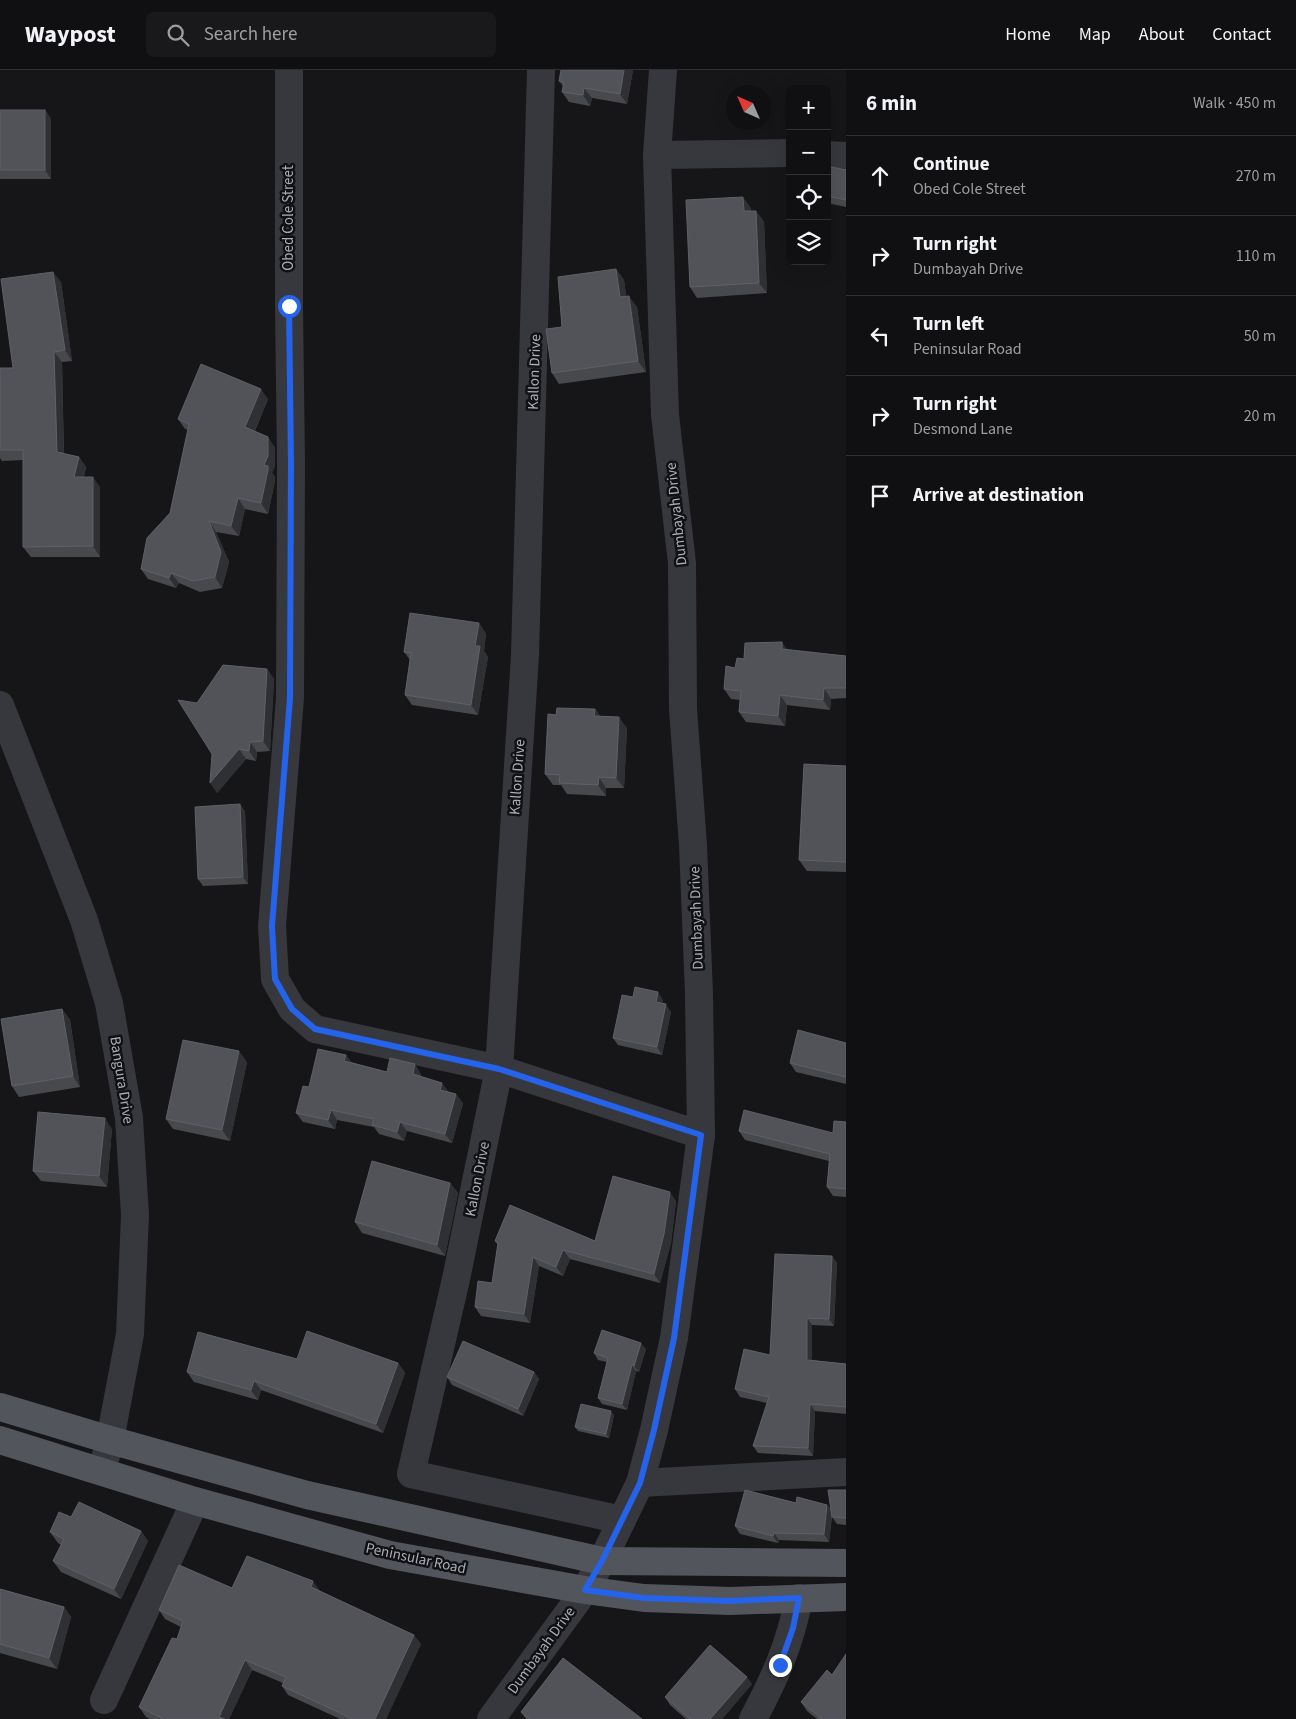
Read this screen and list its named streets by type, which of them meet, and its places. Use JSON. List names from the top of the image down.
{
  "streets": {
    "main road": ["Peninsular Road"],
    "street": [
      "Obed Cole Street",
      "Kallon Drive",
      "Dumbayah Drive",
      "Bangura Drive"
    ]
  },
  "crossings": [
    ["Obed Cole Street", "Kallon Drive"],
    ["Obed Cole Street", "Dumbayah Drive"],
    ["Kallon Drive", "Dumbayah Drive"],
    ["Dumbayah Drive", "Peninsular Road"],
    ["Bangura Drive", "Peninsular Road"]
  ],
  "north": "top left",
  "page": {
    "header": "Waypost",
    "search": "Search here",
    "nav": [
      "Home",
      "Map",
      "About",
      "Contact"
    ],
    "heading": ["6 min", "Walk · 450 m"],
    "map_buttons": ["+", "−"],
    "list": [
      ["Continue", "Obed Cole Street", "270 m"],
      ["Turn right", "Dumbayah Drive", "110 m"],
      ["Turn left", "Peninsular Road", "50 m"],
      ["Turn right", "Desmond Lane", "20 m"],
      "Arrive at destination"
    ]
  }
}
